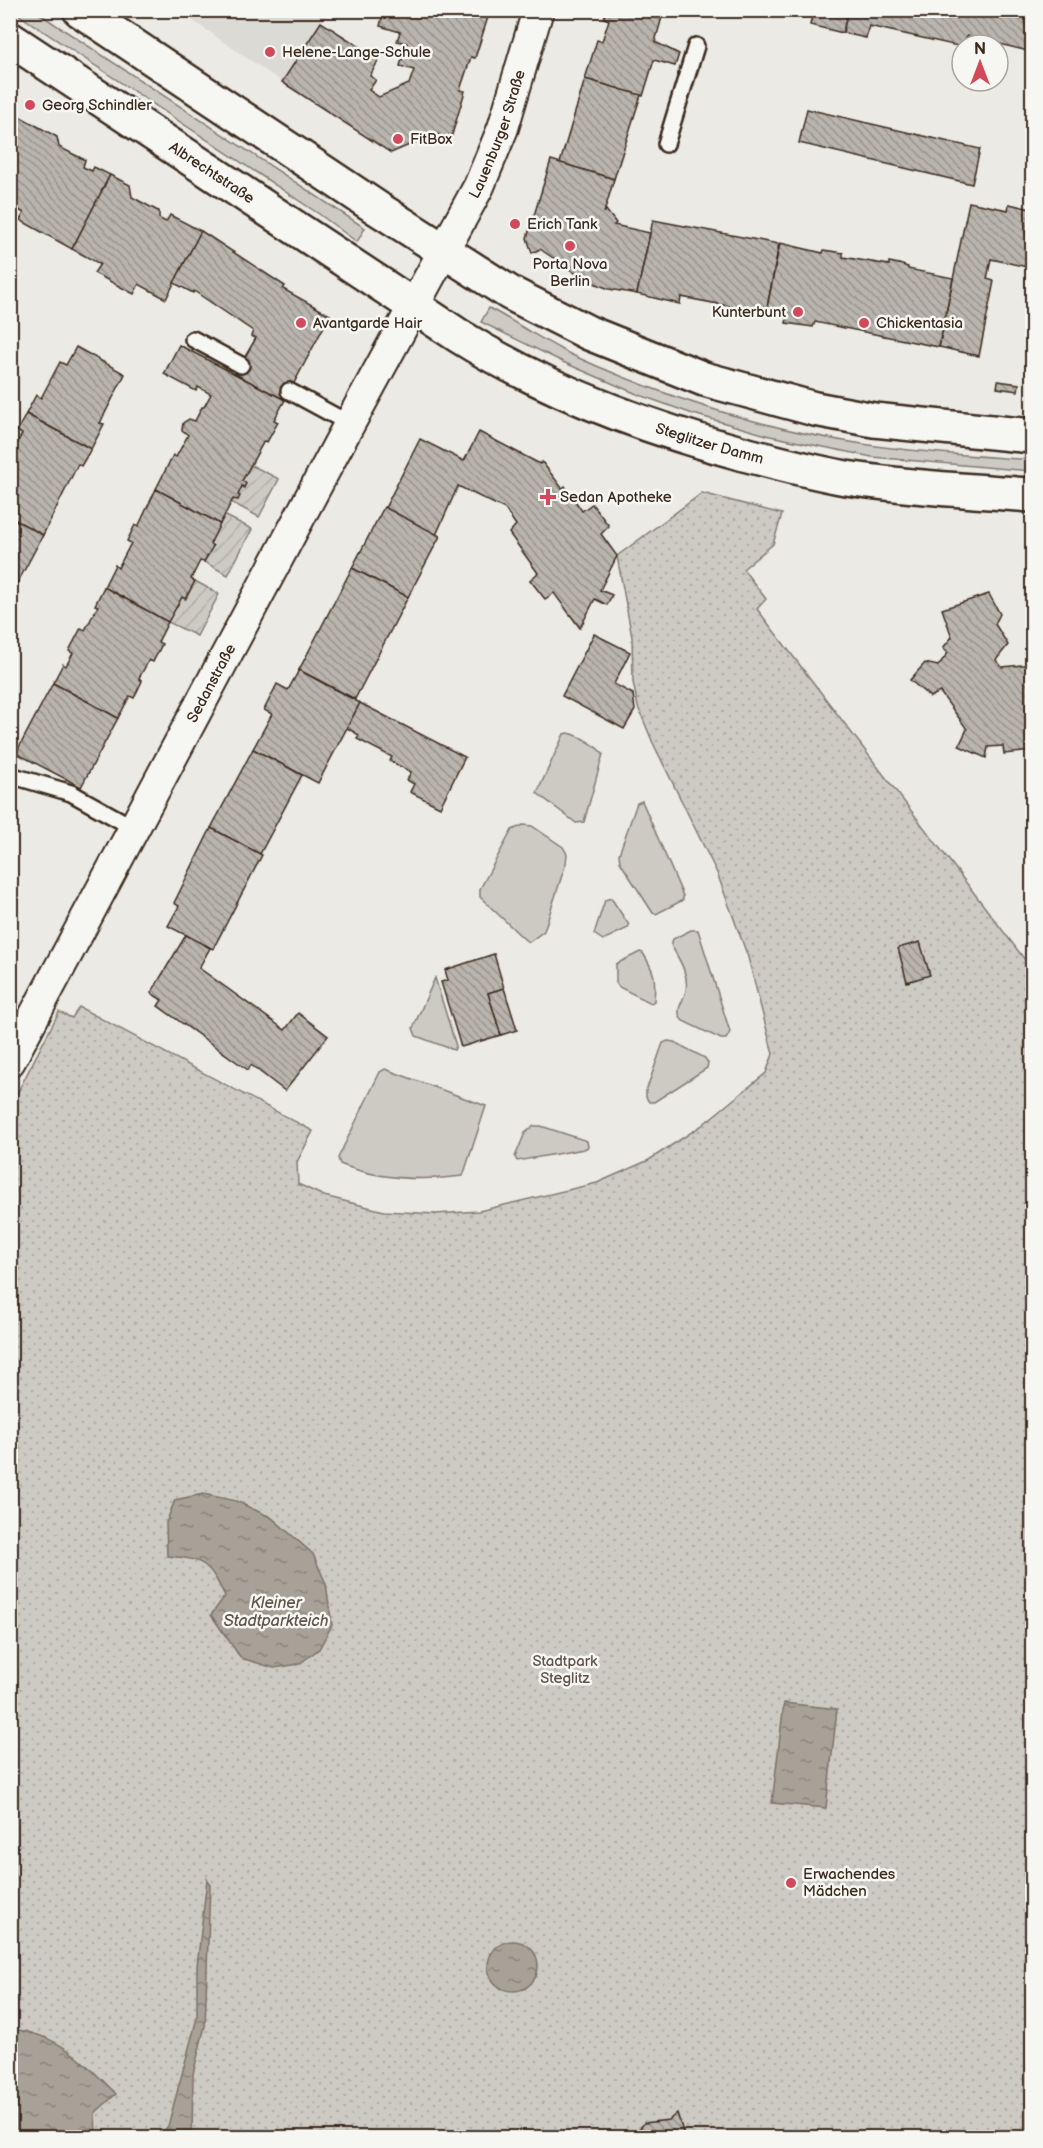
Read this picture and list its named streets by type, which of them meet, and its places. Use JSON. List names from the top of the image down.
{
  "streets": {
    "main road": ["Albrechtstraße", "Steglitzer Damm"],
    "street": ["Lauenburger Straße", "Sedanstraße"]
  },
  "crossings": [
    ["Lauenburger Straße", "Albrechtstraße"],
    ["Lauenburger Straße", "Steglitzer Damm"],
    ["Lauenburger Straße", "Sedanstraße"],
    ["Albrechtstraße", "Steglitzer Damm"],
    ["Albrechtstraße", "Sedanstraße"],
    ["Steglitzer Damm", "Sedanstraße"]
  ],
  "water": ["Kleiner Stadtparkteich"],
  "parks": ["Stadtpark Steglitz"],
  "places": {
    "other": [
      "Helene-Lange-Schule",
      "Georg Schindler",
      "FitBox",
      "Erich Tank",
      "Porta Nova Berlin",
      "Kunterbunt",
      "Avantgarde Hair",
      "Chickentasia",
      "Erwachendes Mädchen"
    ],
    "health": ["Sedan Apotheke"]
  },
  "north": "top"
}
